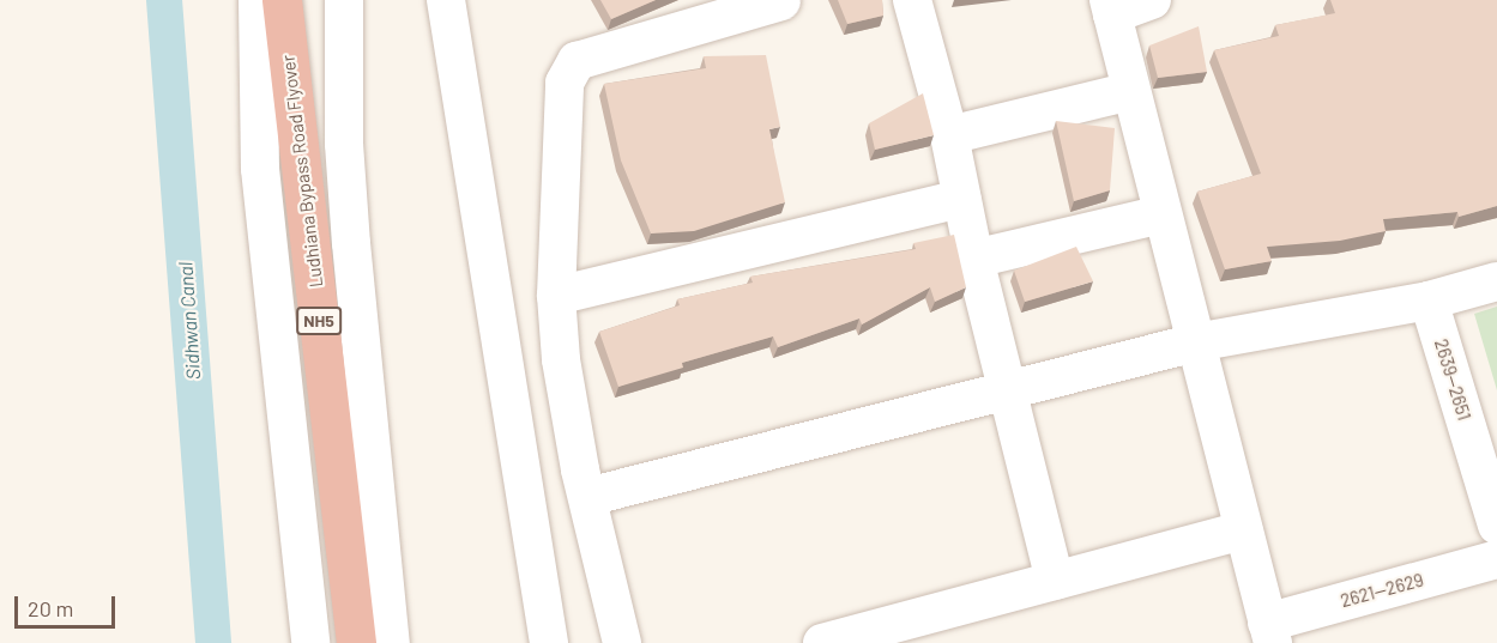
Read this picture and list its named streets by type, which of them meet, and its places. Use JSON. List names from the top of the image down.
{
  "streets": {
    "highway": ["Ludhiana Bypass Road Flyover", "NH5"],
    "street": ["2639--2651", "2621--2629"]
  },
  "water": ["Sidhwan Canal"],
  "scale_bar": "20 m"
}
